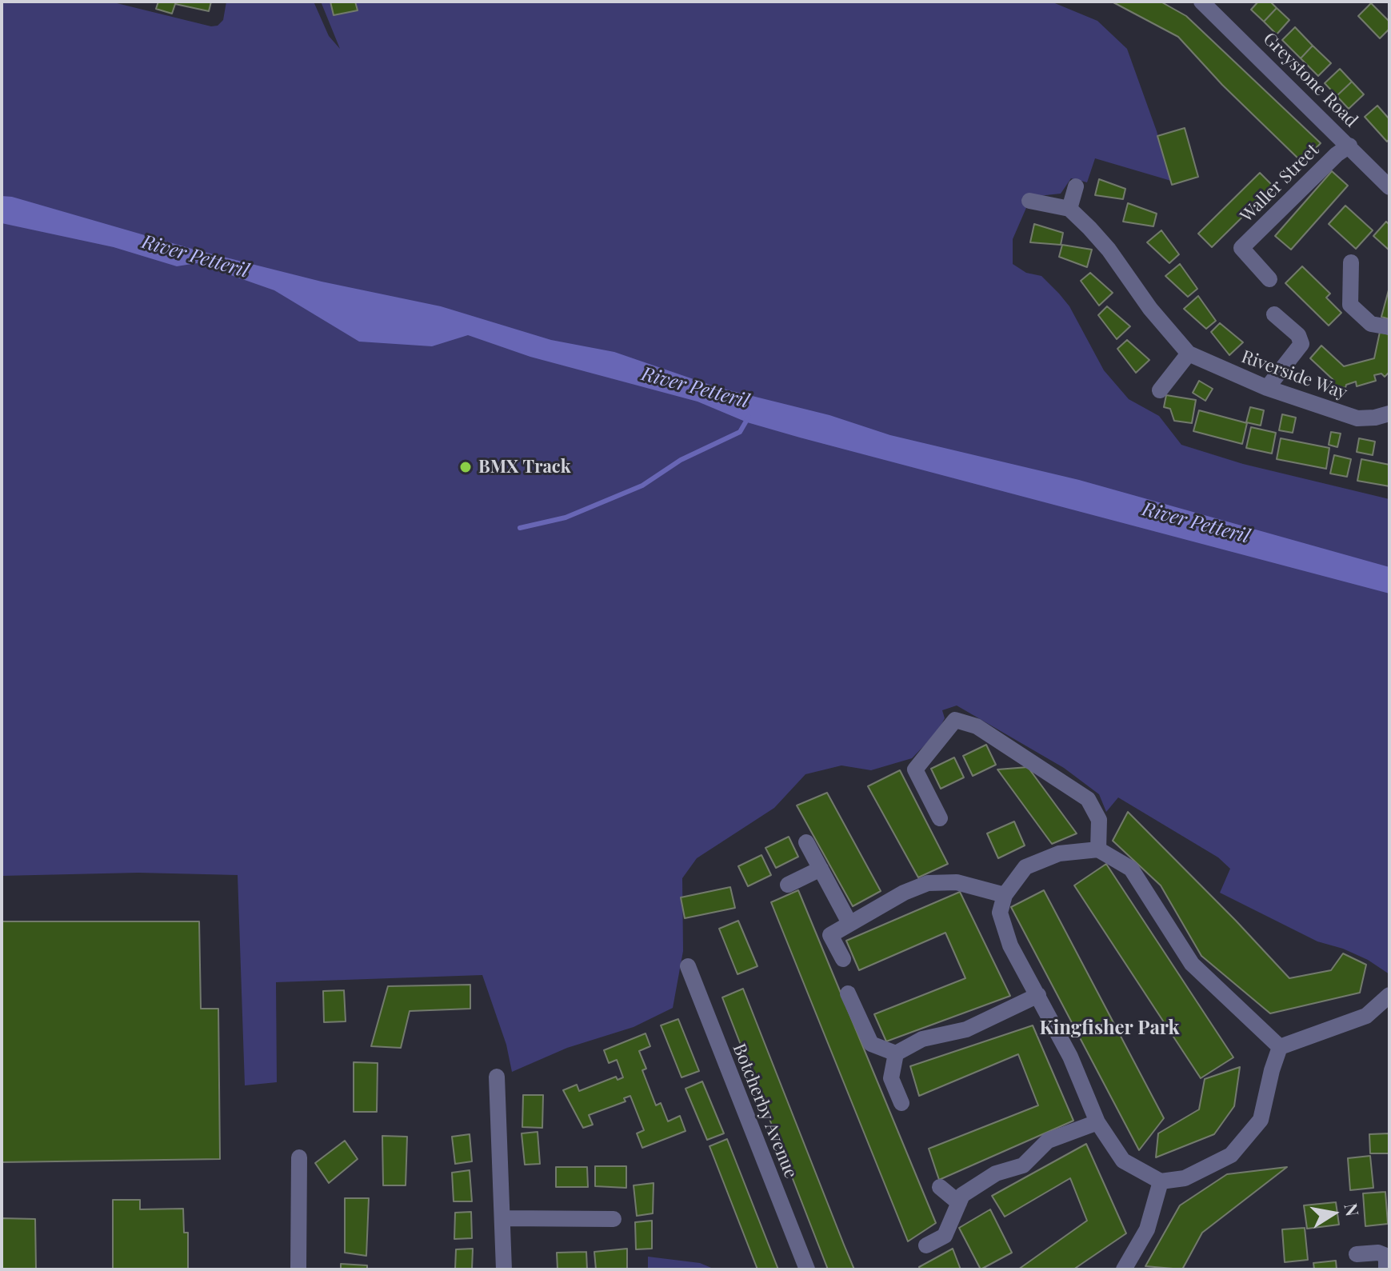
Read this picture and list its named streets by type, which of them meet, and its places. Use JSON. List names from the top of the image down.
{
  "streets": {
    "street": [
      "Greystone Road",
      "Waller Street",
      "Riverside Way",
      "Botcherby Avenue"
    ]
  },
  "crossings": [
    ["Greystone Road", "Waller Street"]
  ],
  "districts": ["Kingfisher Park"],
  "water": ["River Petteril"],
  "places": ["BMX Track"],
  "north": "right"
}
